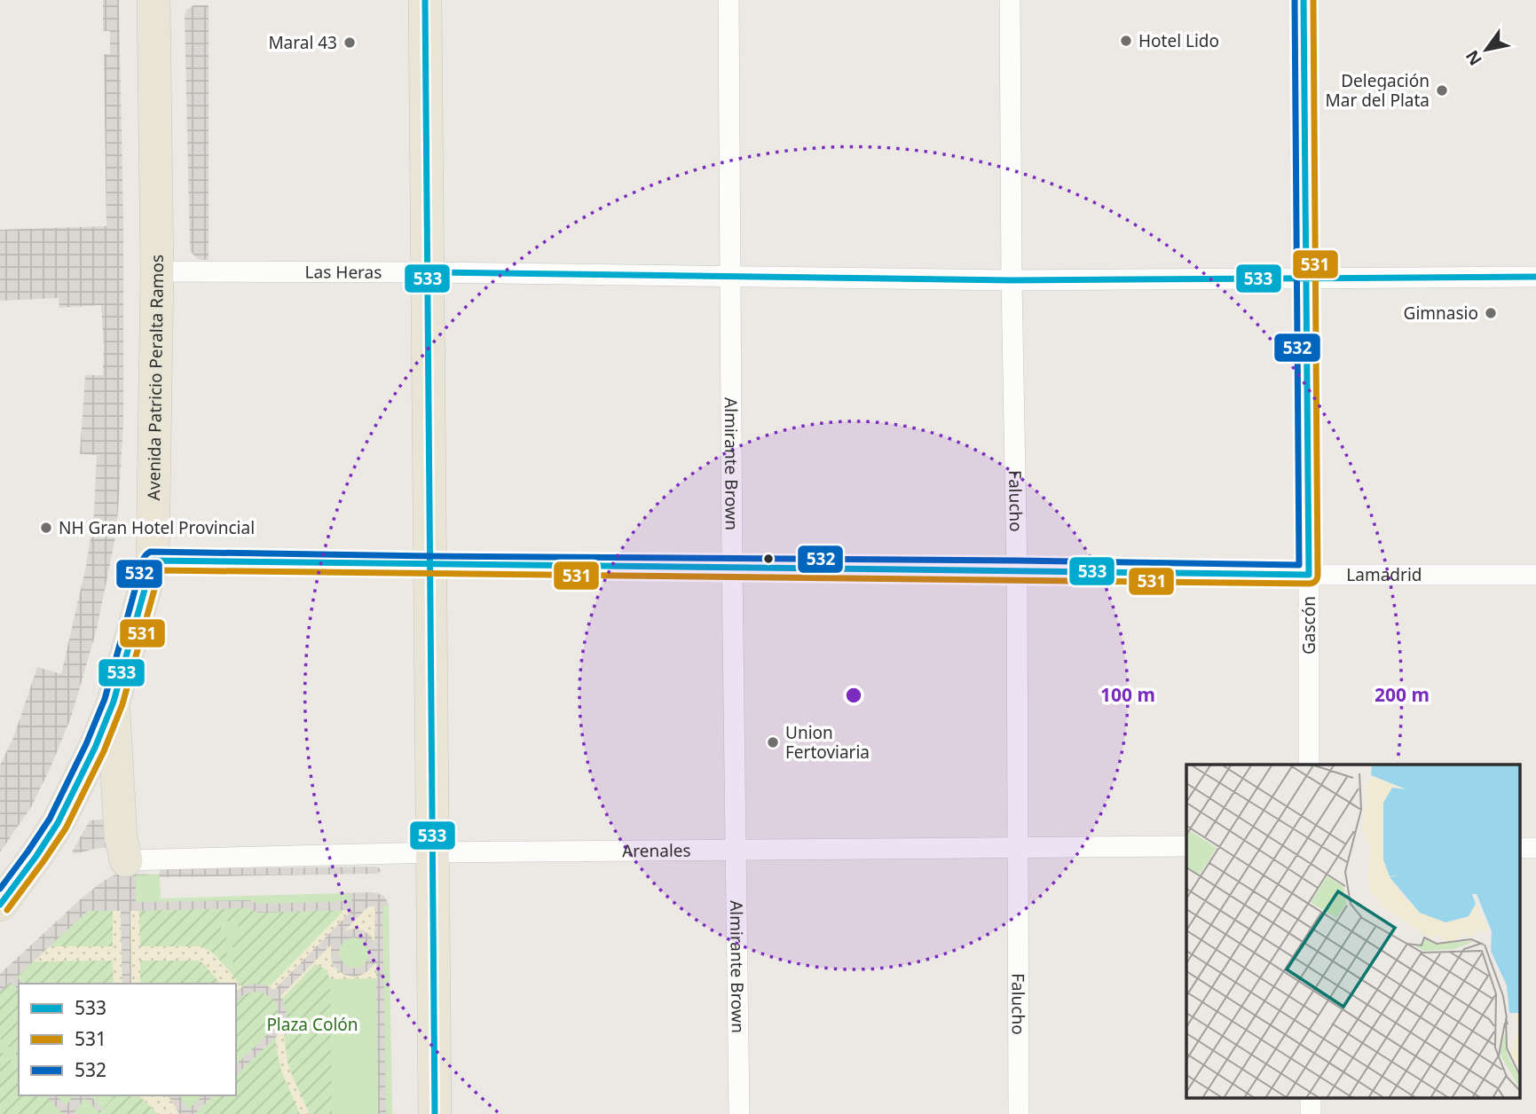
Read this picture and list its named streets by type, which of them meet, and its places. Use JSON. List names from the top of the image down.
{
  "streets": {
    "main road": ["Avenida Patricio Peralta Ramos"],
    "street": [
      "Las Heras",
      "Almirante Brown",
      "Falucho",
      "Lamadrid",
      "Gascón",
      "Arenales"
    ]
  },
  "crossings": [
    ["Las Heras", "Avenida Patricio Peralta Ramos"],
    ["Las Heras", "Almirante Brown"],
    ["Las Heras", "Falucho"],
    ["Las Heras", "Gascón"],
    ["Avenida Patricio Peralta Ramos", "Lamadrid"],
    ["Almirante Brown", "Lamadrid"],
    ["Almirante Brown", "Arenales"],
    ["Falucho", "Lamadrid"],
    ["Falucho", "Arenales"],
    ["Lamadrid", "Gascón"]
  ],
  "parks": ["Plaza Colón"],
  "places": [
    "Hotel Lido",
    "Maral 43",
    "Delegación Mar del Plata",
    "Gimnasio",
    "NH Gran Hotel Provincial",
    "Union Fertoviaria"
  ],
  "lines": ["transit line 533", "transit line 531", "transit line 532"],
  "legend": ["533", "531", "532"],
  "north": "bottom left",
  "rings": ["100 m", "200 m"]
}
